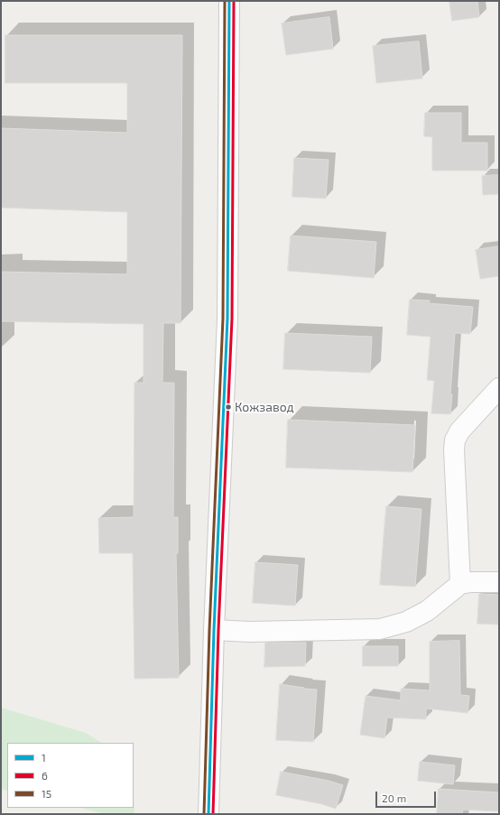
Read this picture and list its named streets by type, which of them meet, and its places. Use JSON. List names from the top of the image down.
{
  "places": ["Кожзавод"],
  "lines": ["transit line 1", "transit line 6", "transit line 15"],
  "legend": ["1", "6", "15"],
  "scale_bar": "20 m"
}
